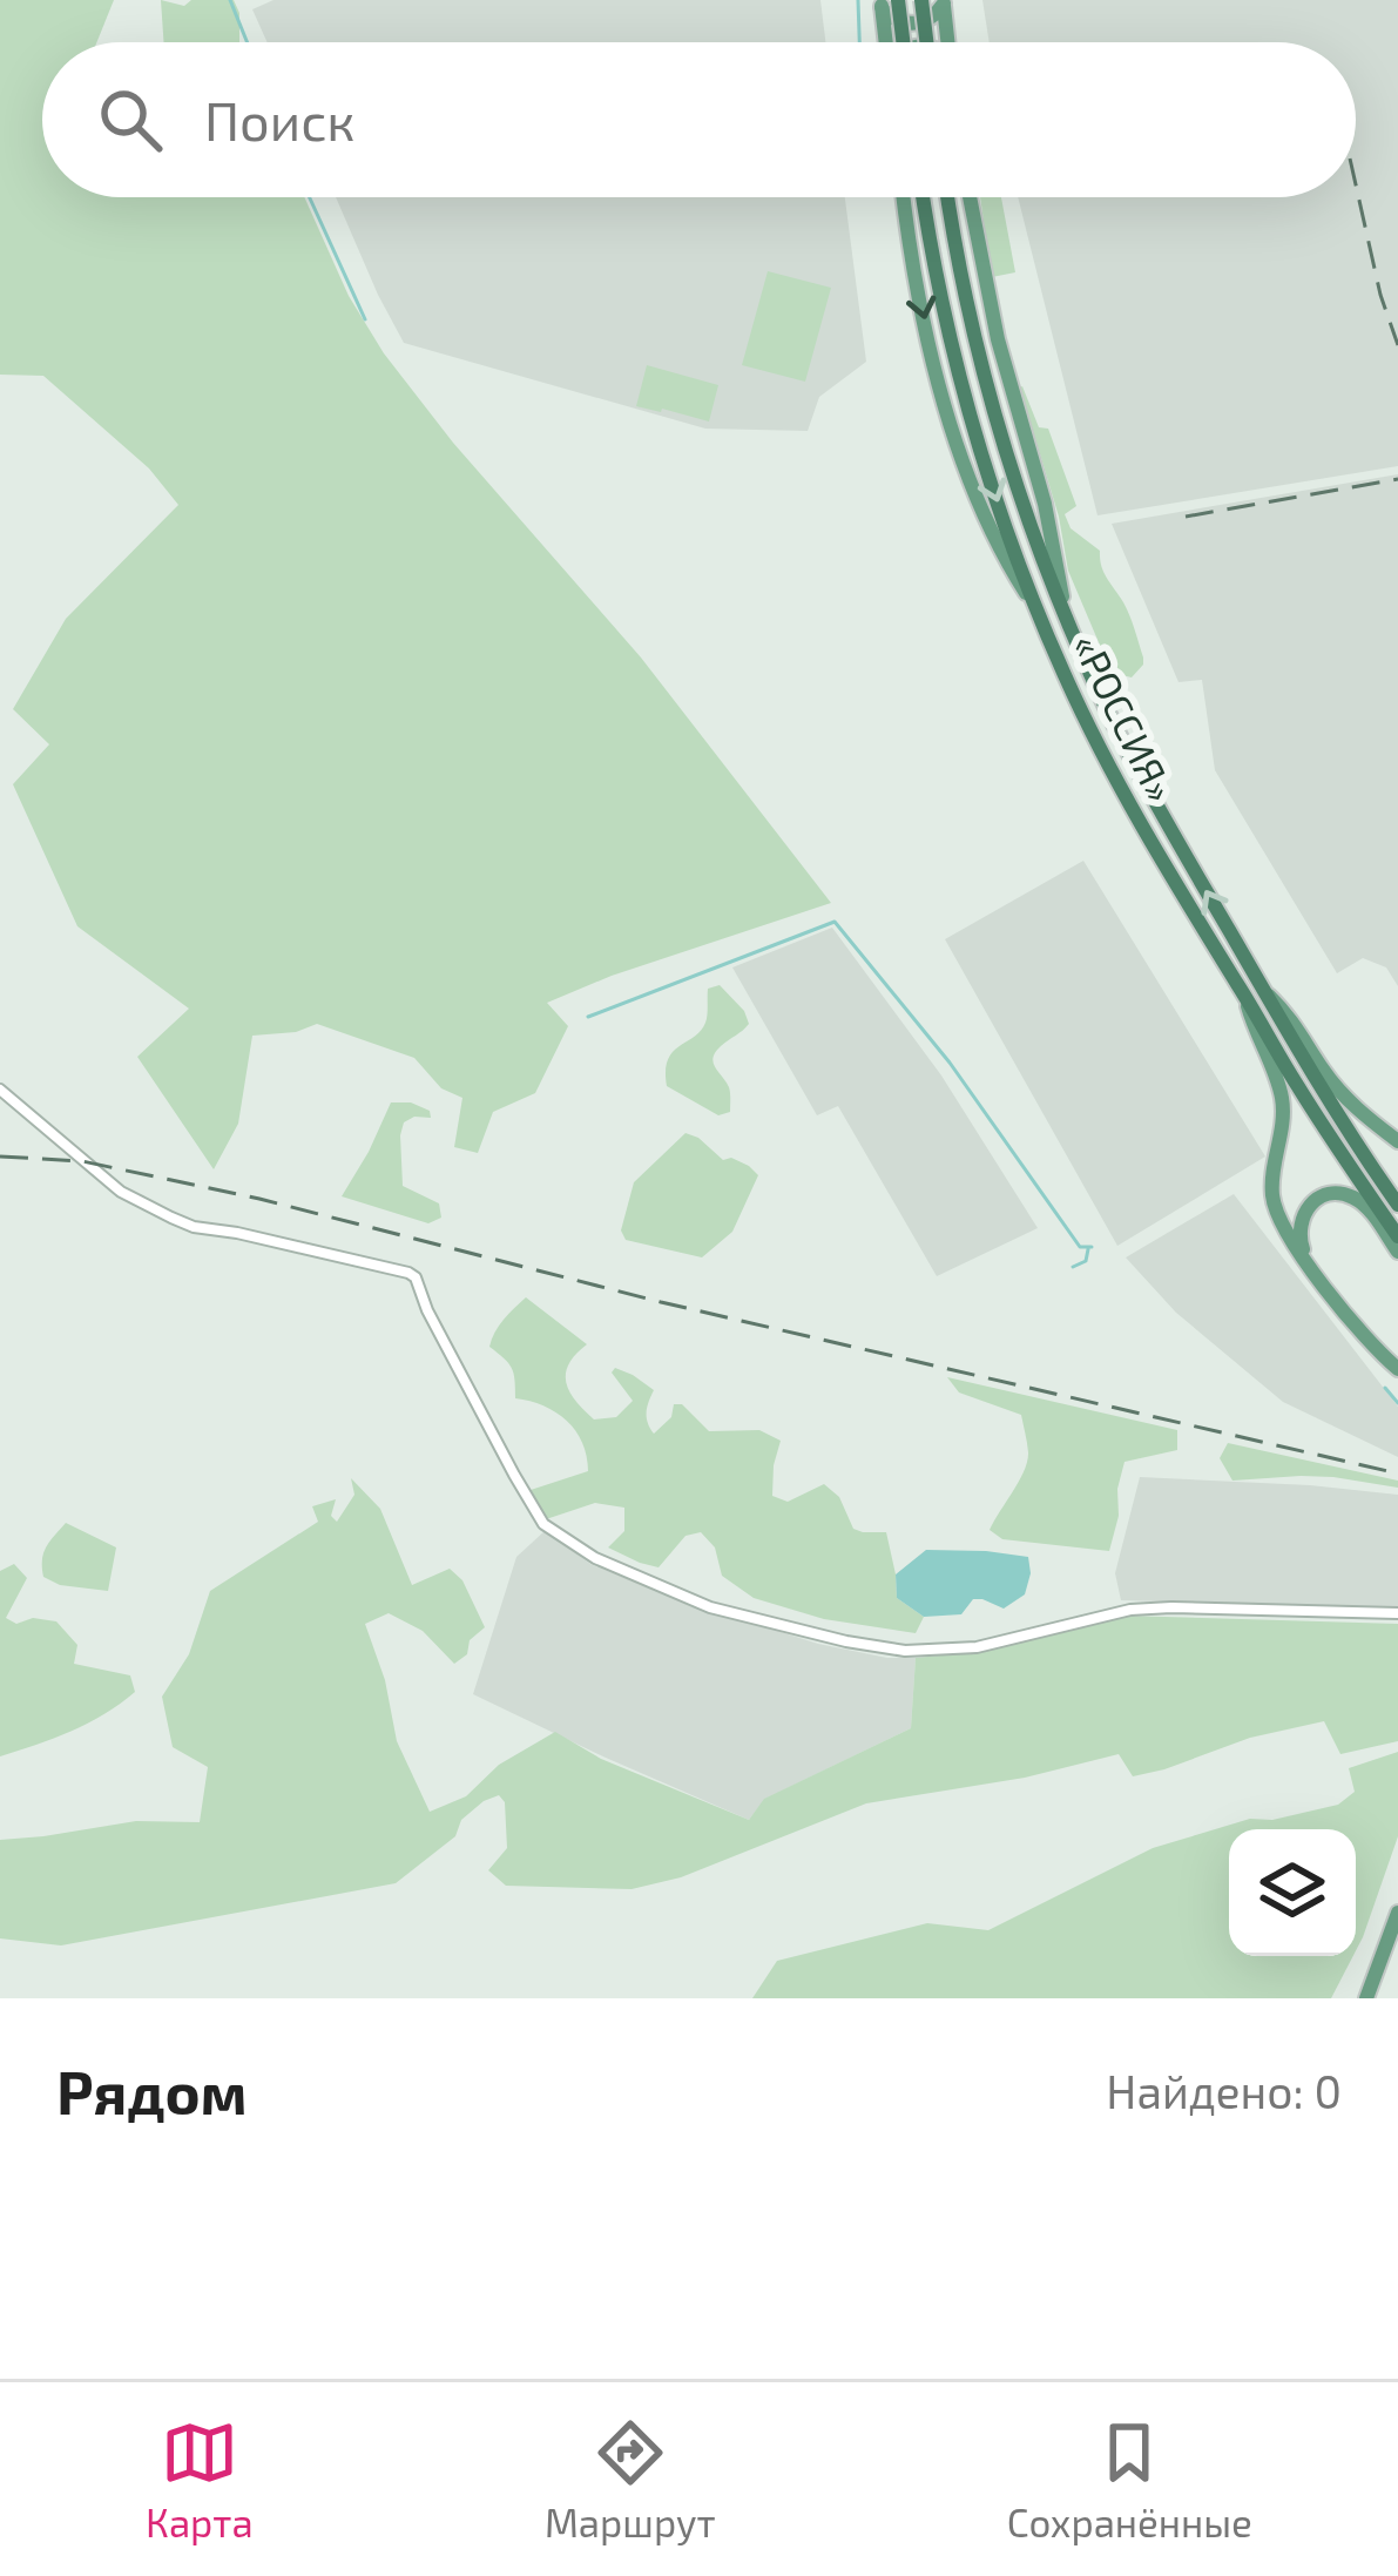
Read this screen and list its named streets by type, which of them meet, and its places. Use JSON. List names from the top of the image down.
{
  "streets": {
    "highway": ["«РОССИЯ»"]
  },
  "page": {
    "search": "Поиск",
    "heading": ["Рядом", "Найдено: 0"],
    "nav": ["Карта", "Маршрут", "Сохранённые"]
  }
}
